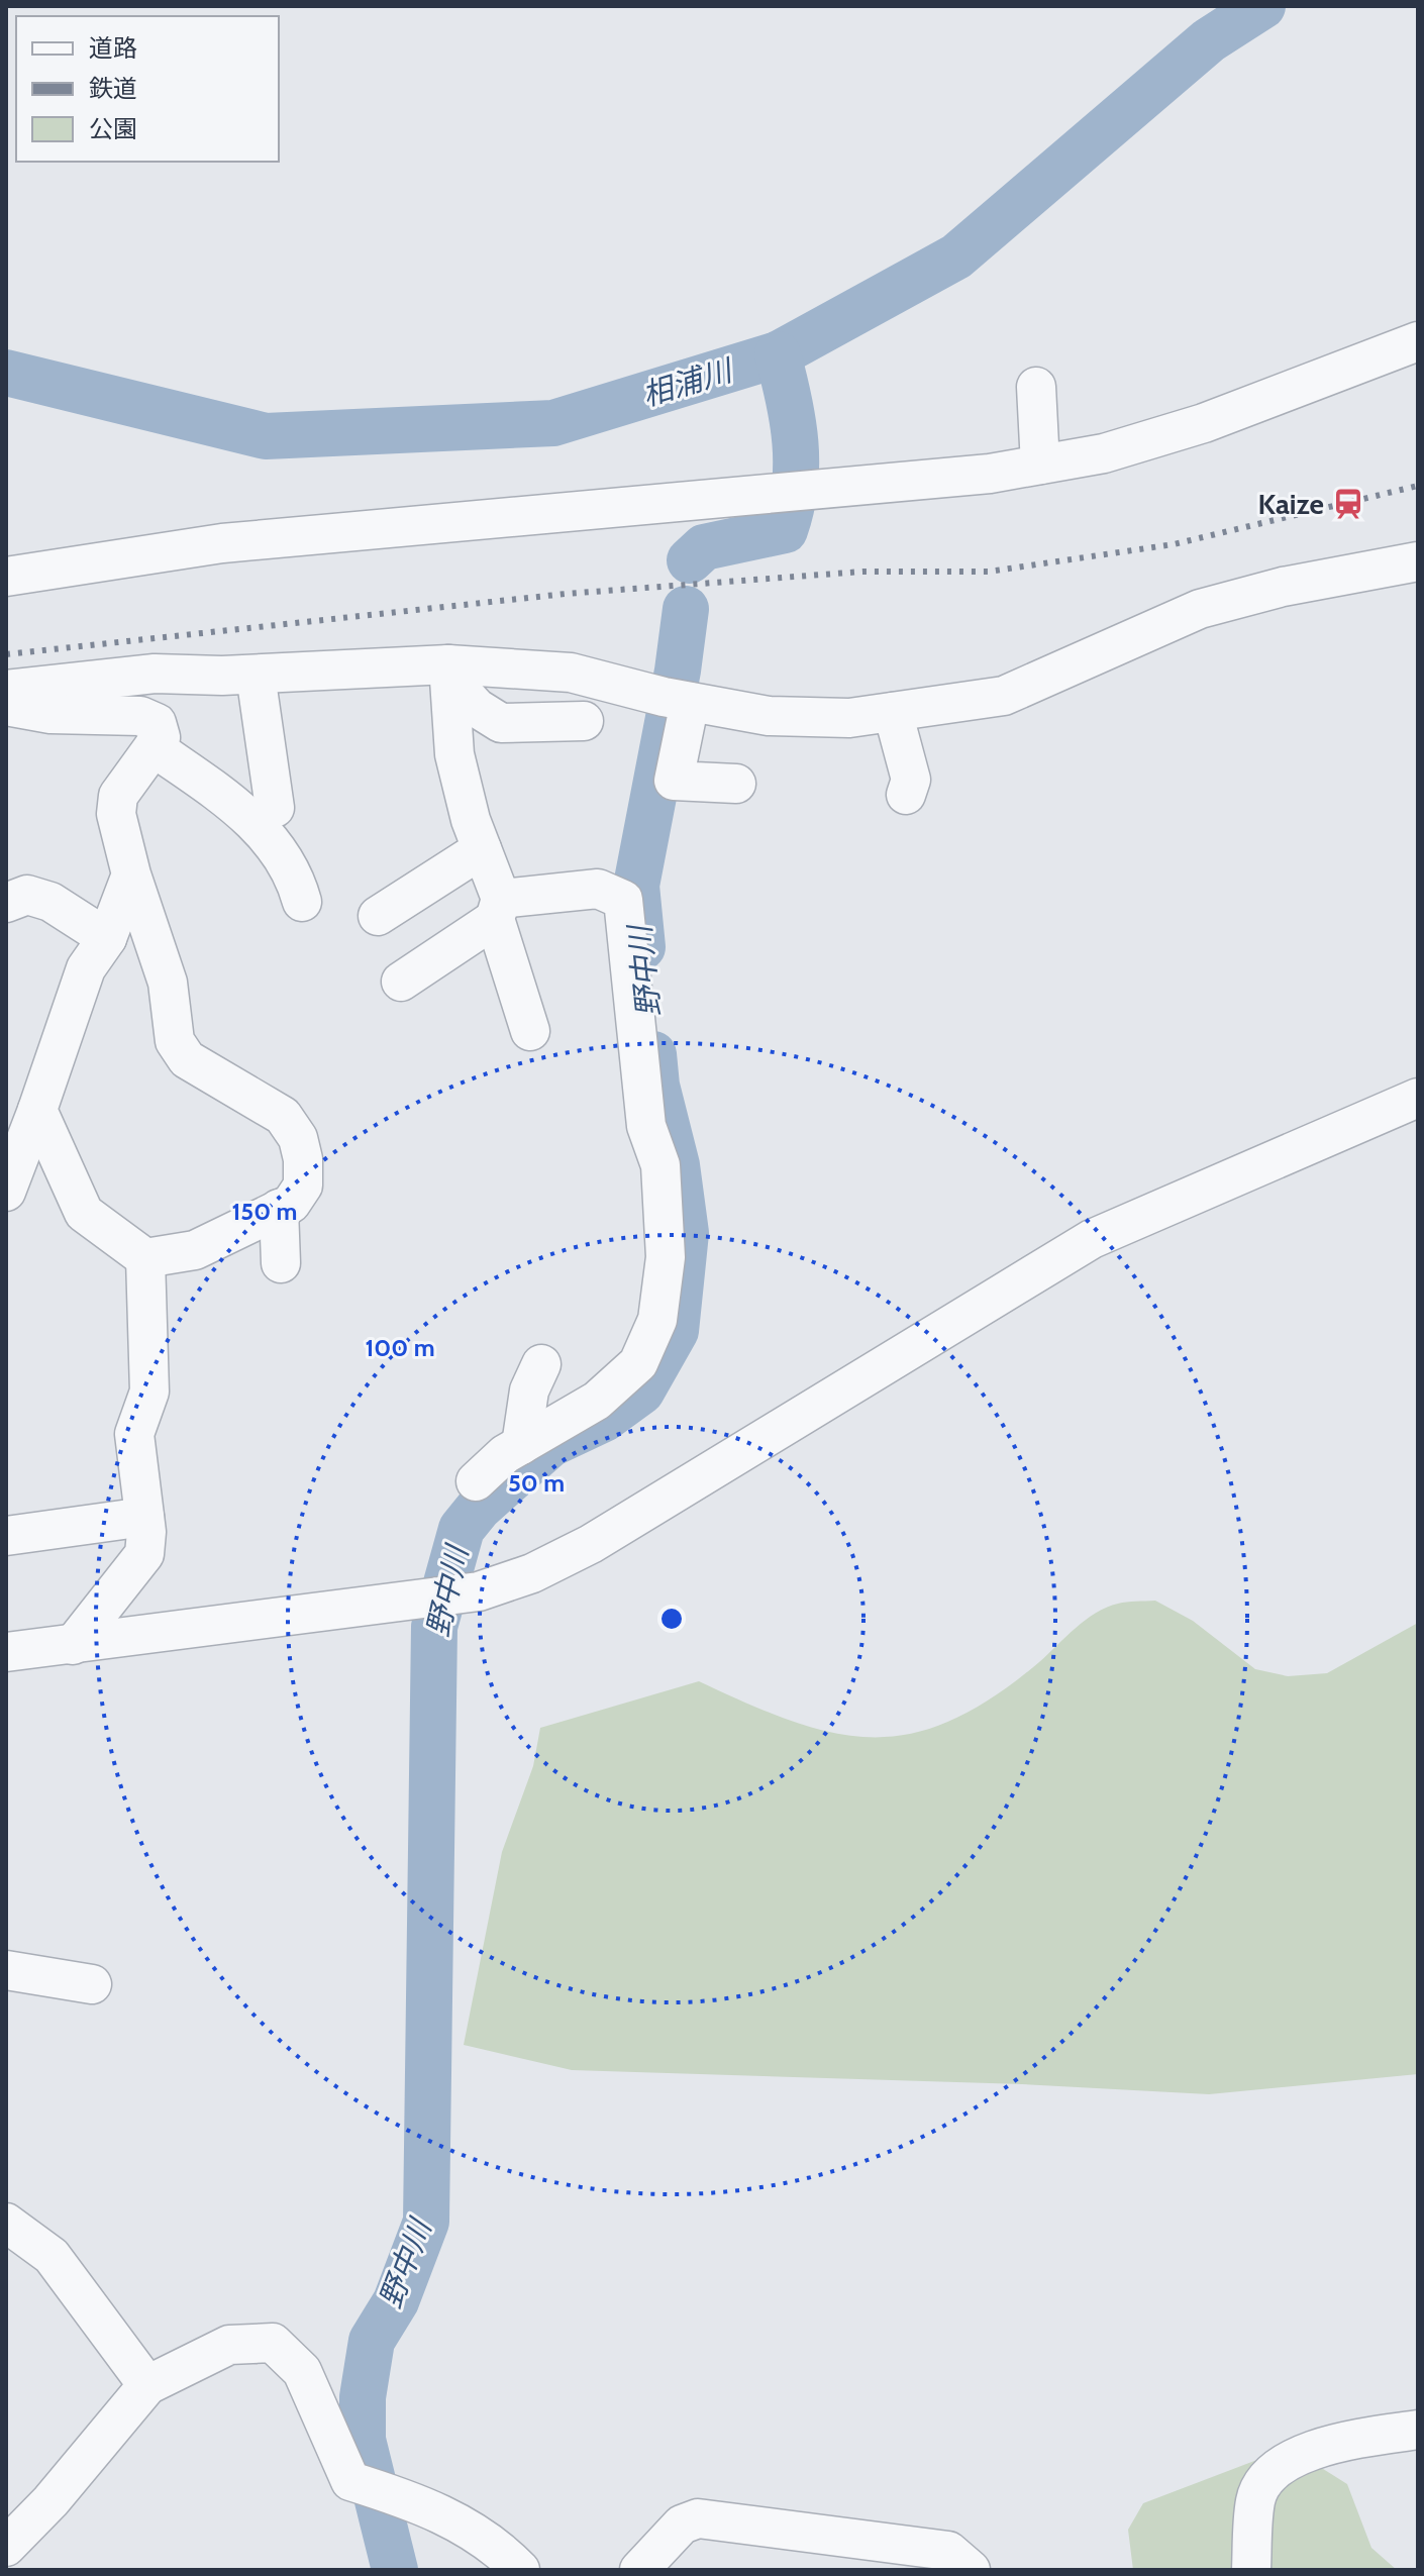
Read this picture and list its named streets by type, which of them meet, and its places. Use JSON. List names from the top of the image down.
{
  "water": ["相浦川", "野中川"],
  "places": {
    "station": ["Kaize"]
  },
  "legend": ["道路", "鉄道", "公園"],
  "rings": ["150 m", "100 m", "50 m"]
}
